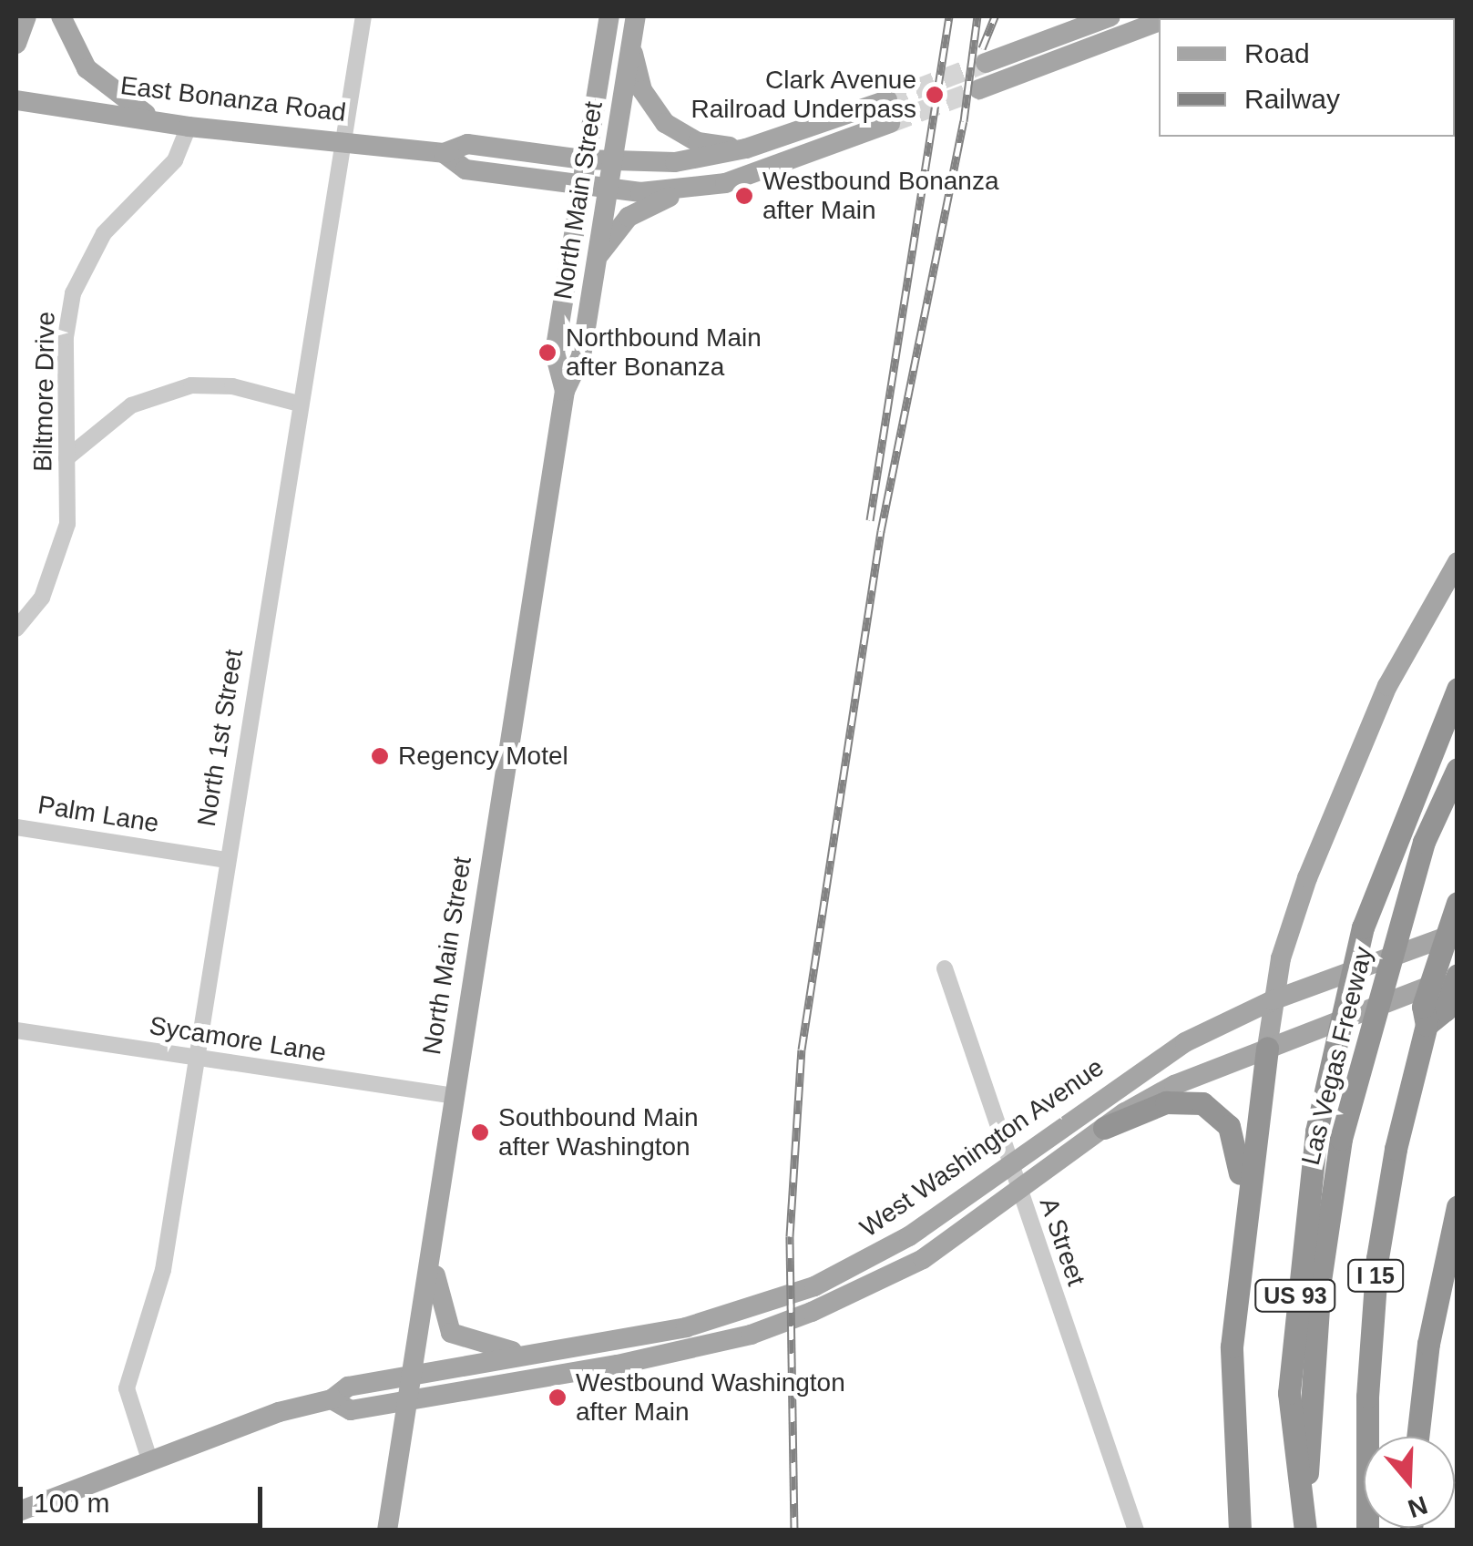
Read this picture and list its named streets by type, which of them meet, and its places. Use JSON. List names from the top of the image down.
{
  "streets": {
    "highway": ["Las Vegas Freeway", "I 15", "US 93"],
    "main road": ["East Bonanza Road", "North Main Street", "West Washington Avenue"],
    "street": [
      "Biltmore Drive",
      "North 1st Street",
      "Palm Lane",
      "Sycamore Lane",
      "A Street"
    ]
  },
  "crossings": [
    ["East Bonanza Road", "North Main Street"],
    ["East Bonanza Road", "Biltmore Drive"],
    ["East Bonanza Road", "North 1st Street"],
    ["North Main Street", "Sycamore Lane"],
    ["North Main Street", "West Washington Avenue"],
    ["North 1st Street", "Palm Lane"],
    ["North 1st Street", "Sycamore Lane"],
    ["Las Vegas Freeway", "US 93"],
    ["West Washington Avenue", "A Street"]
  ],
  "places": [
    "Clark Avenue Railroad Underpass",
    "Westbound Bonanza after Main",
    "Northbound Main after Bonanza",
    "Regency Motel",
    "Southbound Main after Washington",
    "Westbound Washington after Main"
  ],
  "legend": ["Road", "Railway"],
  "scale_bar": "100 m",
  "north": "bottom"
}
